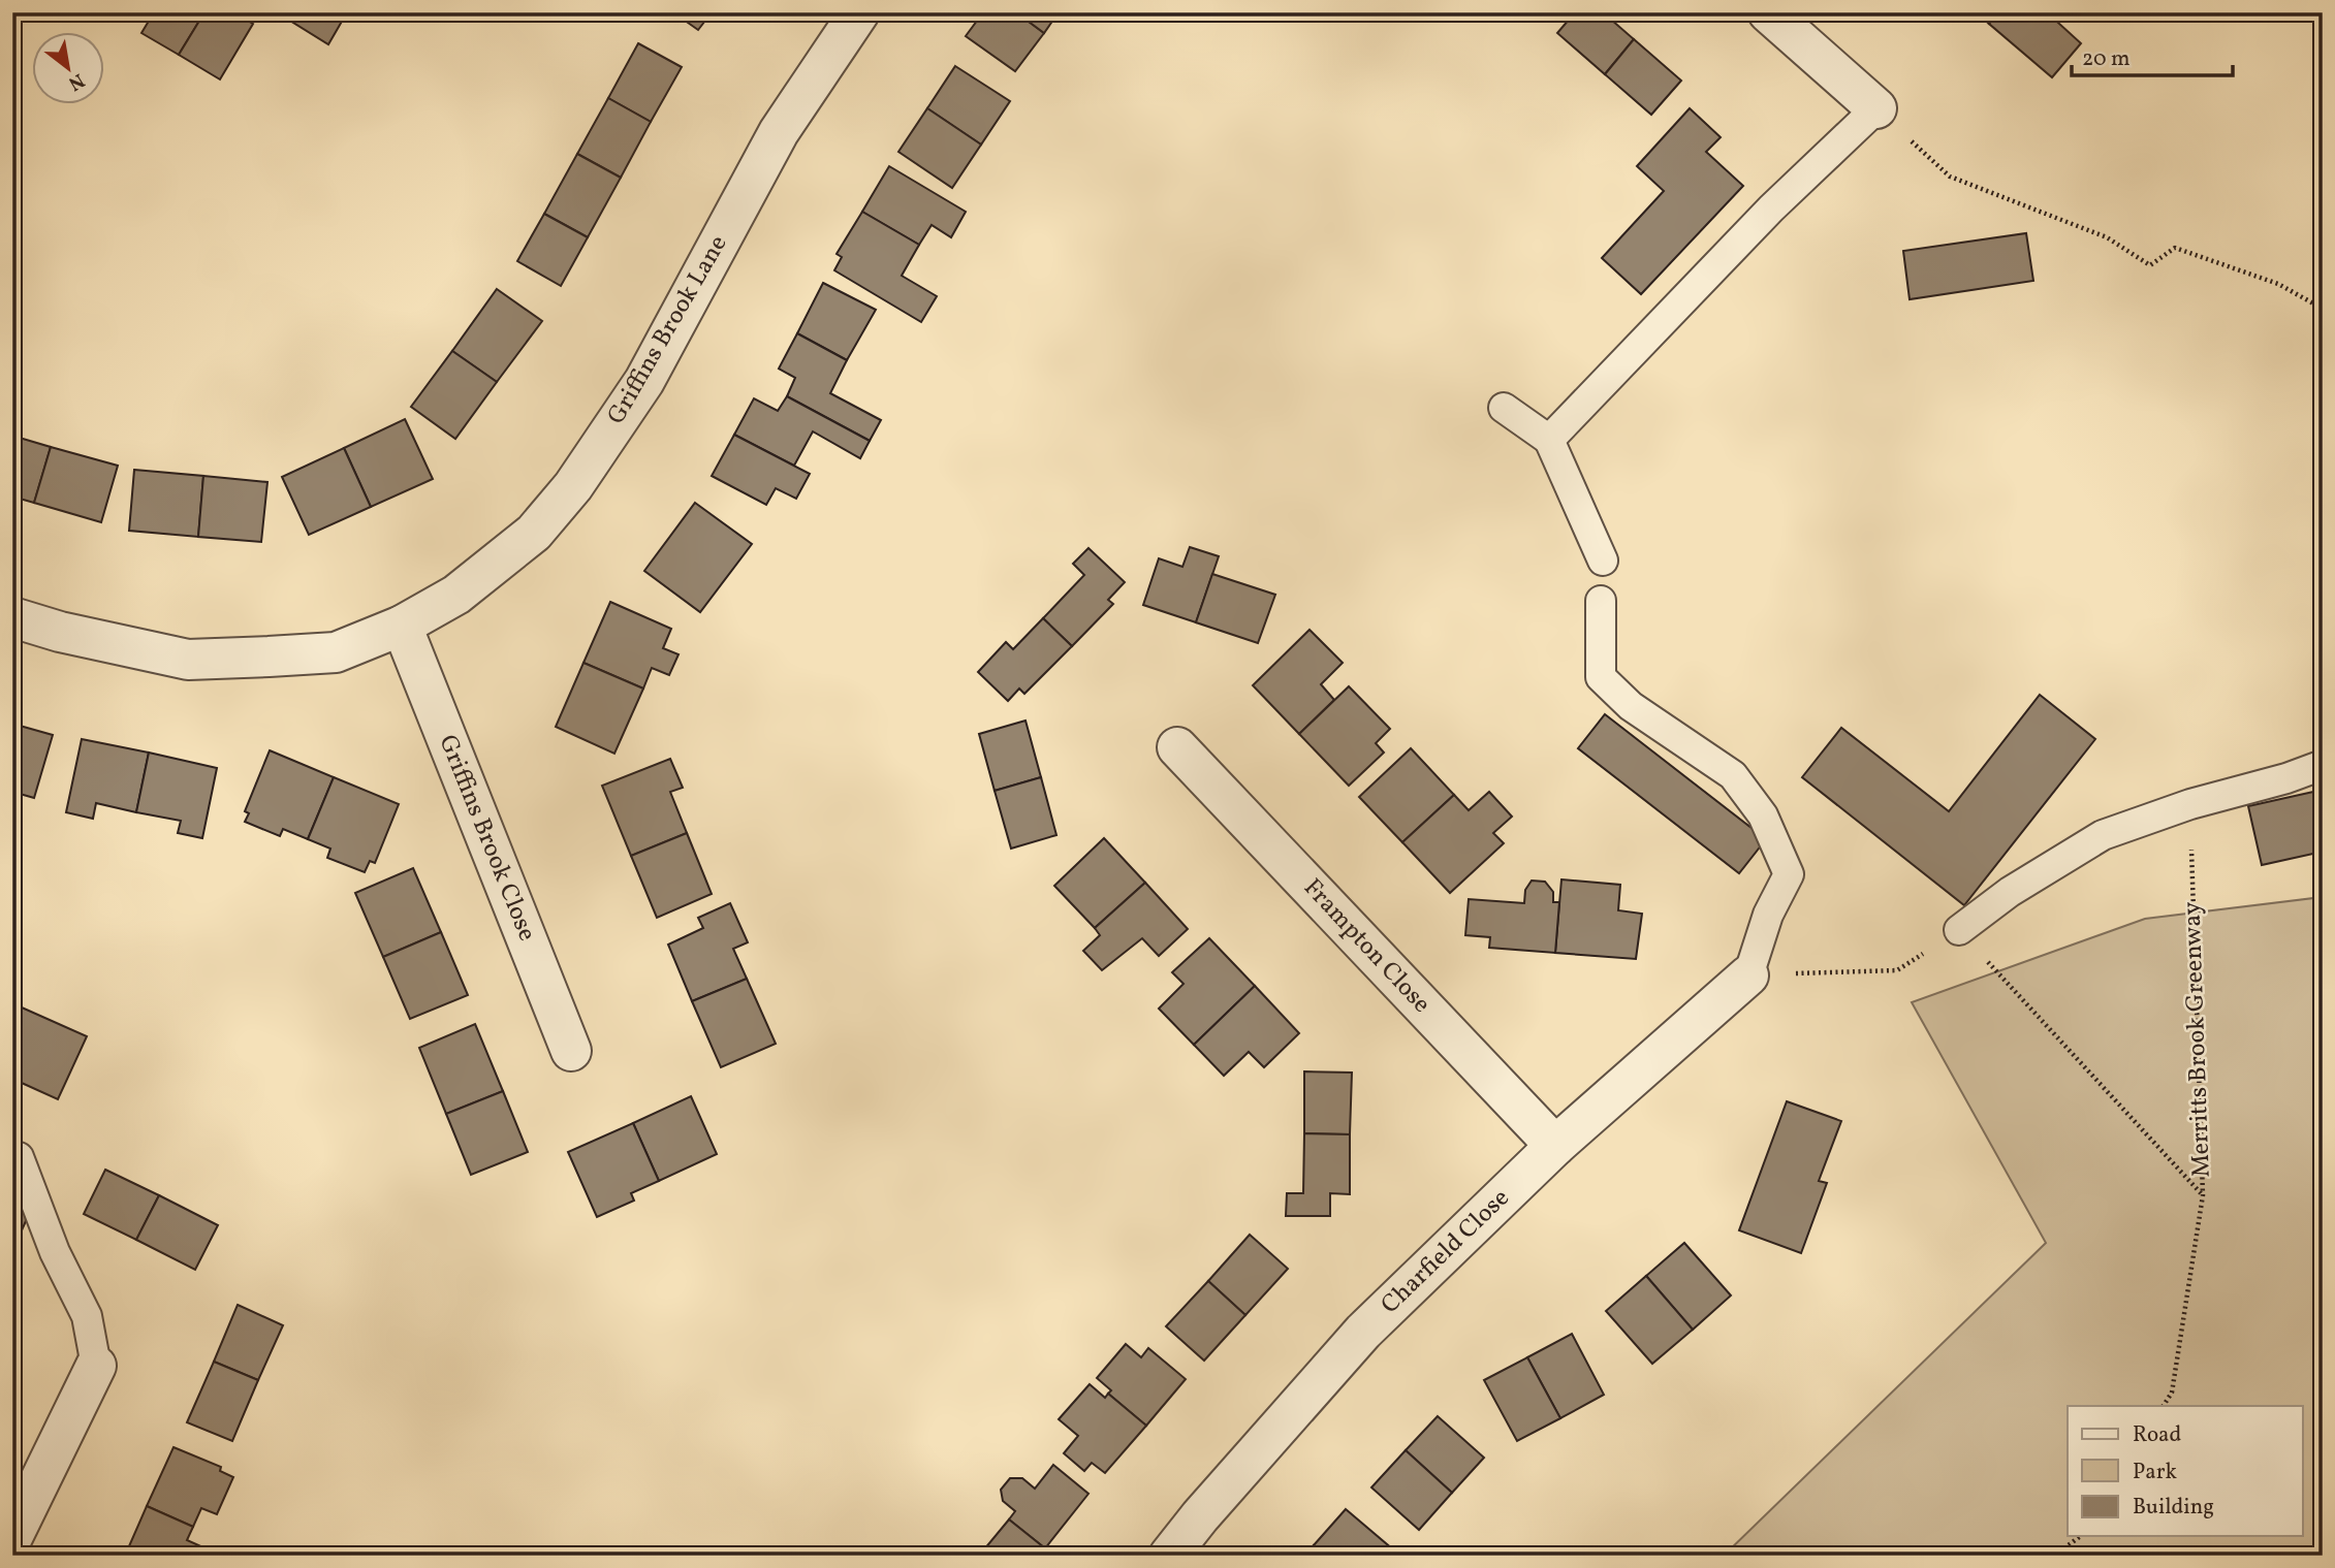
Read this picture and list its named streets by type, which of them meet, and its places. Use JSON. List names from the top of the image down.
{
  "streets": {
    "street": [
      "Griffins Brook Lane",
      "Griffins Brook Close",
      "Frampton Close",
      "Charfield Close"
    ],
    "path": ["Merritts Brook Greenway"]
  },
  "crossings": [
    ["Griffins Brook Lane", "Griffins Brook Close"],
    ["Frampton Close", "Charfield Close"]
  ],
  "legend": ["Road", "Park", "Building"],
  "scale_bar": "20 m",
  "north": "bottom right"
}
